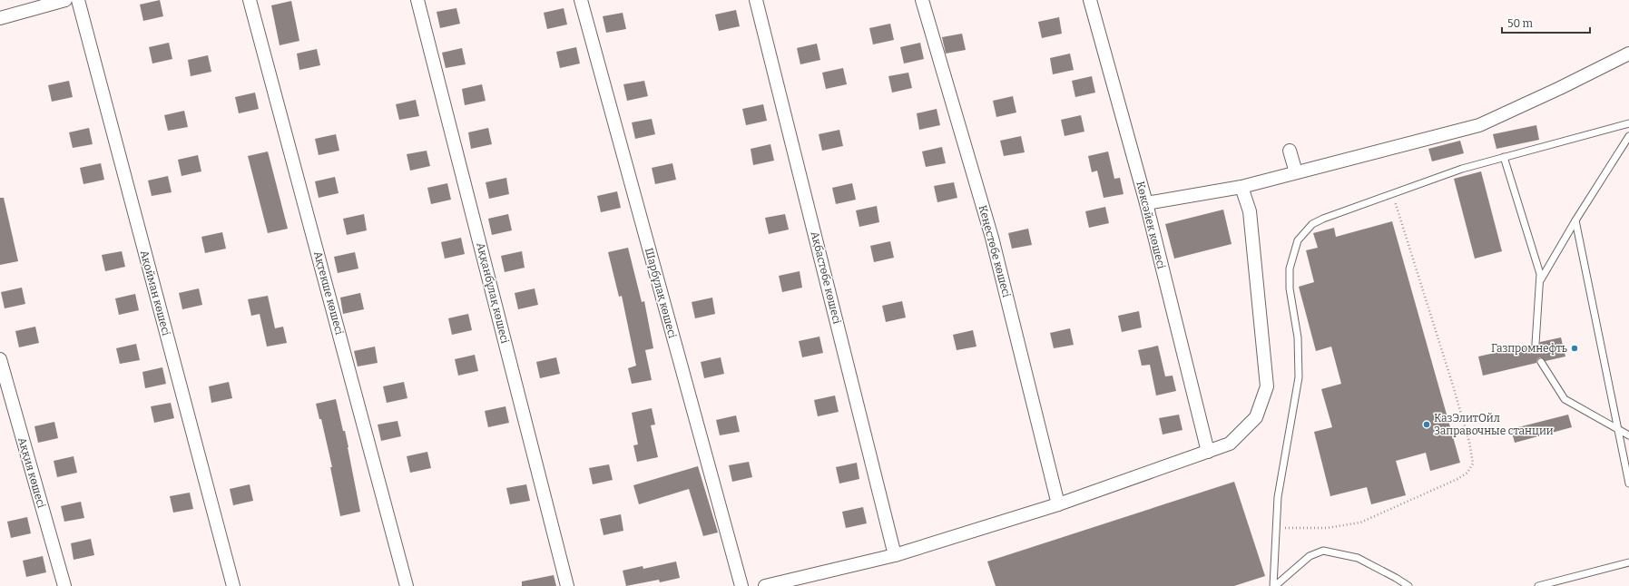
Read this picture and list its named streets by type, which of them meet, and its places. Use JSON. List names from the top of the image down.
{
  "streets": {
    "street": [
      "Көксәйек көшесі",
      "Кеңестөбе көшесі",
      "Ақбастөбе көшесі",
      "Ақойман көшесі",
      "Ақтекше көшесі",
      "Аққанбұлақ көшесі",
      "Шарбұлақ көшесі",
      "Аққия көшесі"
    ]
  },
  "places": ["Газпромнефть", "КазЭлитОйл Заправочные станции"],
  "scale_bar": "50 m"
}
